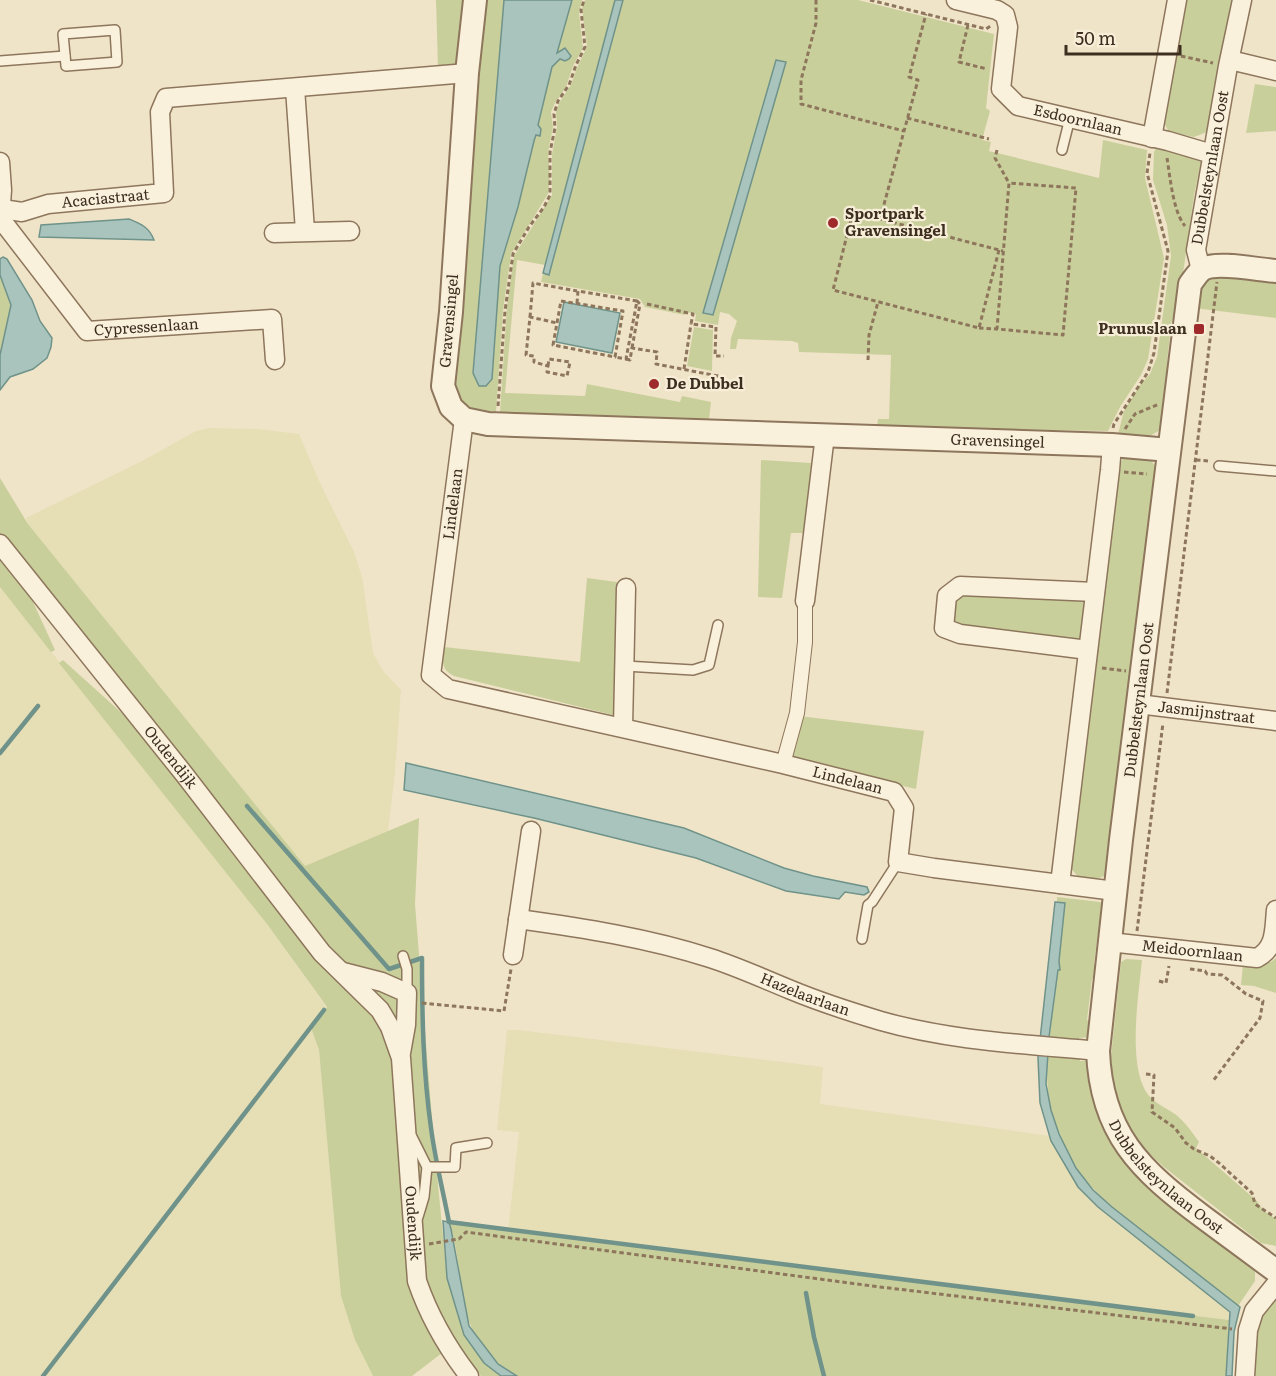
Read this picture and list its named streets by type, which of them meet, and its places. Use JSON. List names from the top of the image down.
{
  "streets": {
    "street": [
      "Esdoornlaan",
      "Dubbelsteynlaan Oost",
      "Acaciastraat",
      "Gravensingel",
      "Cypressenlaan",
      "Lindelaan",
      "Jasmijnstraat",
      "Oudendijk",
      "Meidoornlaan",
      "Hazelaarlaan"
    ]
  },
  "crossings": [
    ["Esdoornlaan", "Dubbelsteynlaan Oost"],
    ["Dubbelsteynlaan Oost", "Gravensingel"],
    ["Dubbelsteynlaan Oost", "Jasmijnstraat"],
    ["Dubbelsteynlaan Oost", "Meidoornlaan"],
    ["Dubbelsteynlaan Oost", "Hazelaarlaan"],
    ["Acaciastraat", "Gravensingel"],
    ["Acaciastraat", "Cypressenlaan"],
    ["Gravensingel", "Lindelaan"]
  ],
  "places": {
    "other": ["Sportpark Gravensingel", "De Dubbel"],
    "transit": ["Prunuslaan"]
  },
  "scale_bar": "50 m"
}
